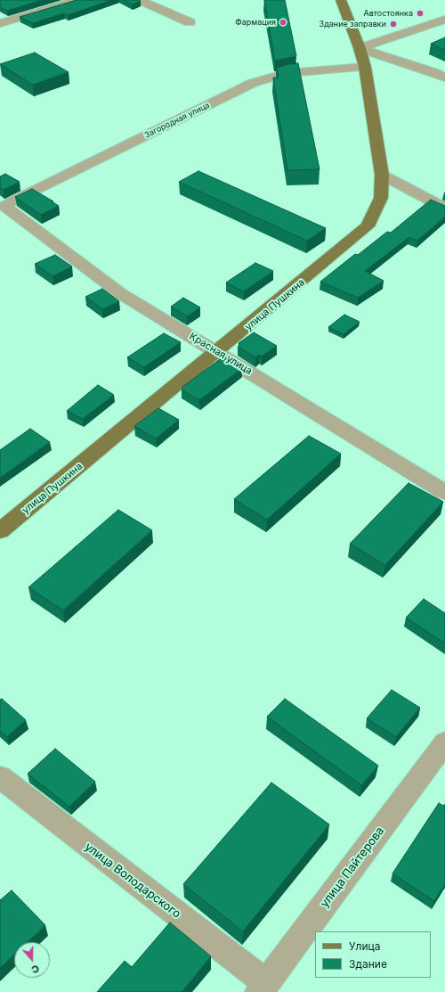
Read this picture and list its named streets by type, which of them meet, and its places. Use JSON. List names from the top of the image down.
{
  "streets": {
    "main road": ["улица Пушкина"],
    "street": [
      "Загородная улица",
      "Красная улица",
      "улица Пайтерова",
      "улица Володарского"
    ]
  },
  "crossings": [
    ["Загородная улица", "улица Пушкина"],
    ["Загородная улица", "Красная улица"],
    ["улица Пушкина", "Красная улица"],
    ["улица Пайтерова", "улица Володарского"]
  ],
  "places": ["Автостоянка", "Фармация", "Здание заправки"],
  "legend": ["Улица", "Здание"],
  "north": "bottom"
}
